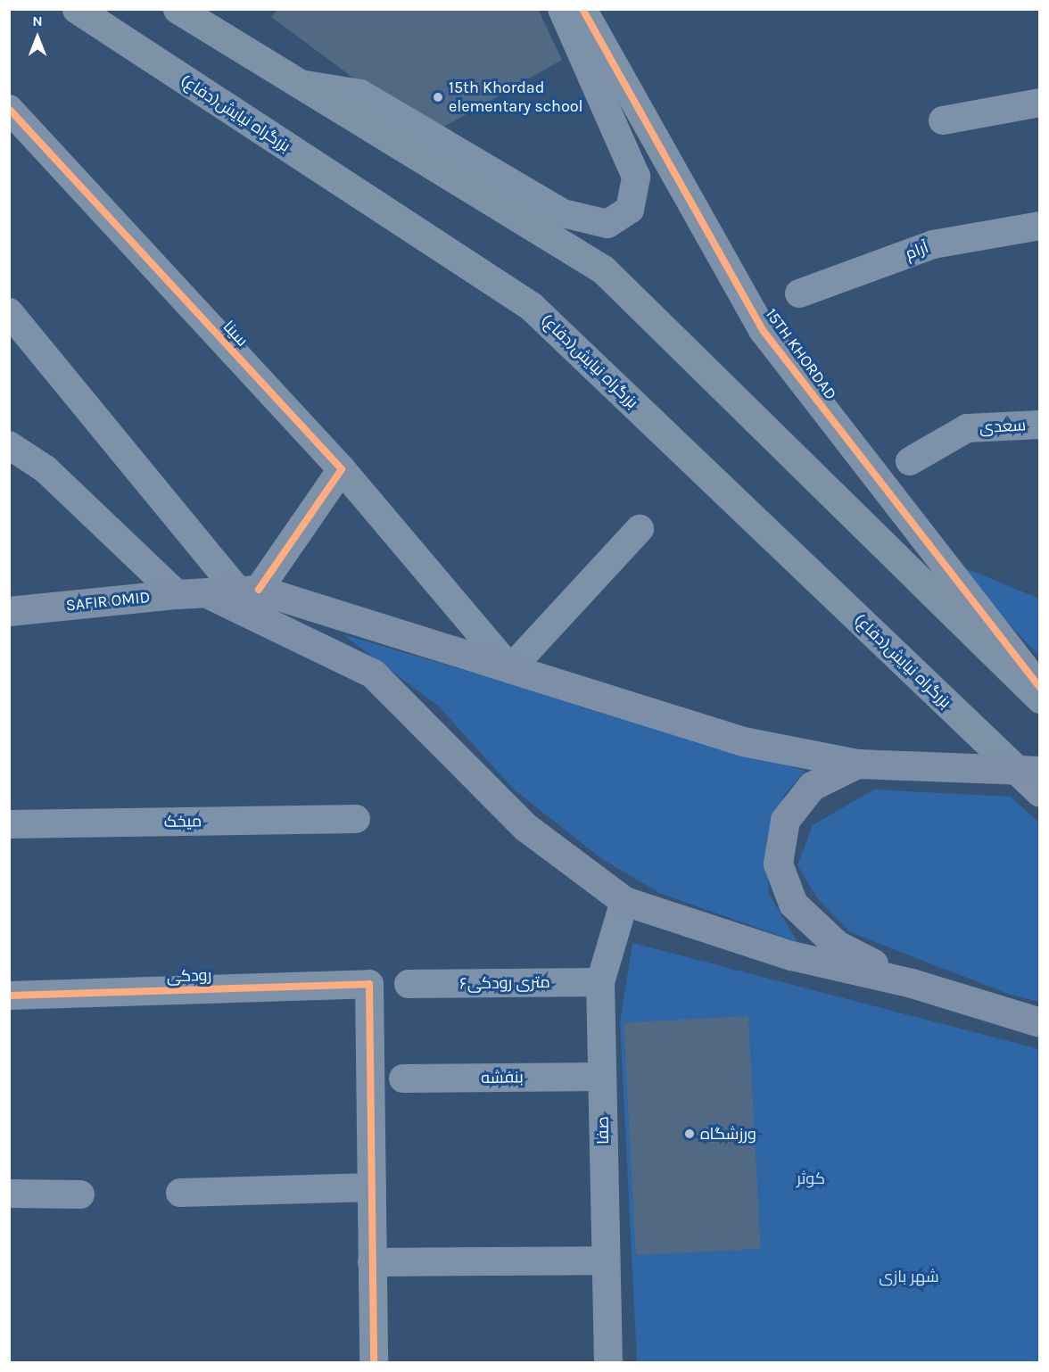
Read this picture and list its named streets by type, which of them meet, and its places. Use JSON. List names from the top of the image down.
{
  "streets": {
    "highway": ["بزرگراه نیایش(دفاع)"],
    "main road": ["SAFIR OMID"],
    "street": [
      "آرام",
      "سینا",
      "15TH KHORDAD",
      "سعدی",
      "میخک",
      "رودکی",
      "۶متری رودکی",
      "بنفشه",
      "صفا"
    ]
  },
  "crossings": [
    ["۶متری رودکی", "صفا"],
    ["بنفشه", "صفا"]
  ],
  "parks": ["کوثر", "شهر بازی"],
  "places": ["15th Khordad elementary school", "ورزشگاه"],
  "north": "top"
}
